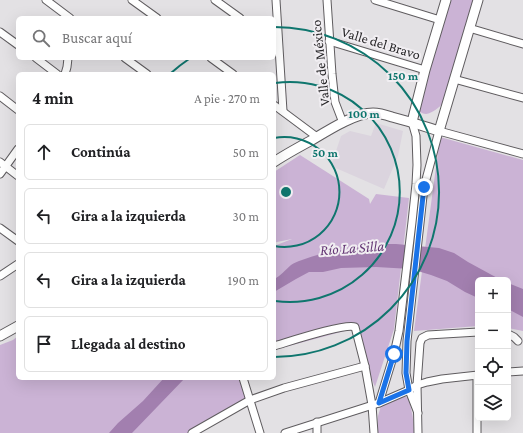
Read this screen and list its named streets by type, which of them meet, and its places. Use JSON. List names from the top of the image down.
{
  "streets": {
    "street": ["Valle del Bravo", "Valle de México"]
  },
  "crossings": [
    ["Valle del Bravo", "Valle de México"]
  ],
  "water": ["Río La Silla"],
  "page": {
    "search": "Buscar aquí",
    "heading": ["4 min", "A pie · 270 m"],
    "list": [
      ["Continúa", "50 m"],
      ["Gira a la izquierda", "30 m"],
      ["Gira a la izquierda", "190 m"],
      "Llegada al destino"
    ],
    "map_buttons": ["+", "−"]
  },
  "rings": ["150 m", "100 m", "50 m"]
}
